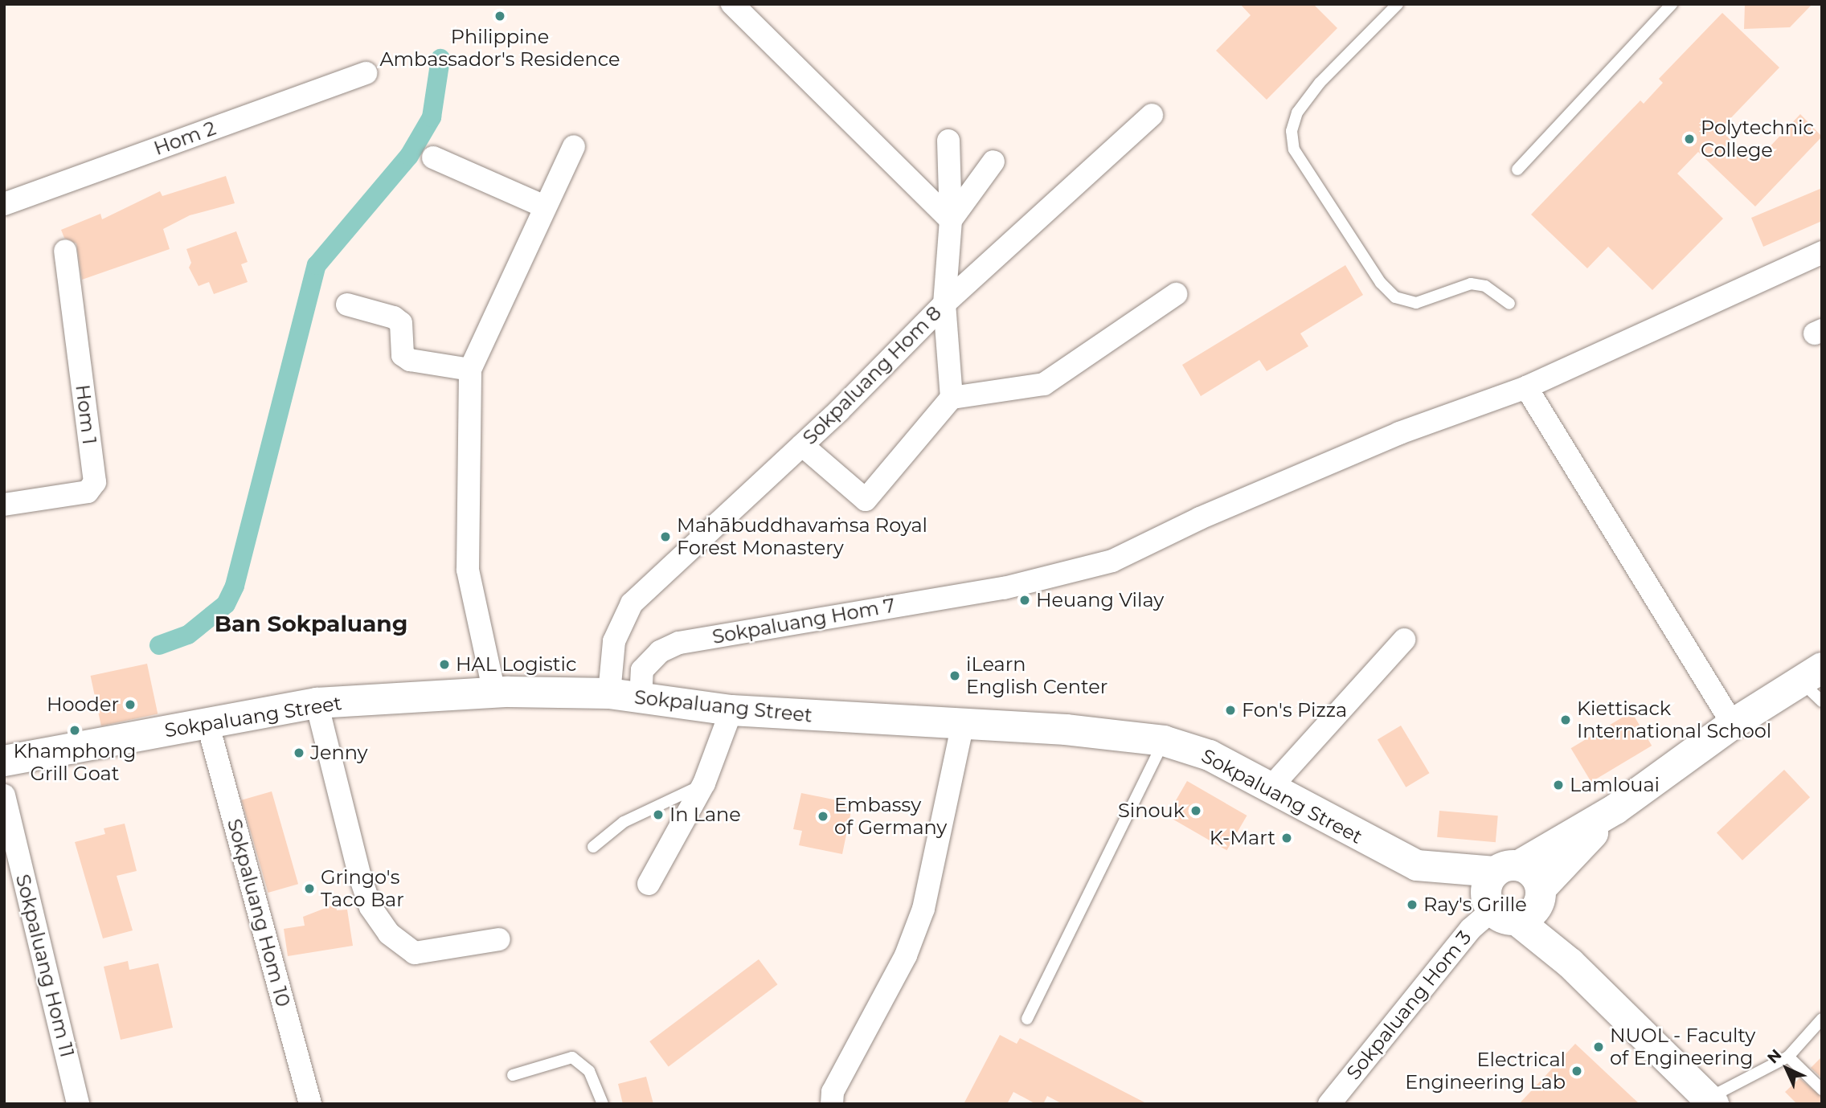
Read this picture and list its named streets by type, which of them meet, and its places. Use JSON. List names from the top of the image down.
{
  "streets": {
    "street": [
      "Hom 2",
      "Sokpaluang Hom 8",
      "Hom 1",
      "Sokpaluang Hom 7",
      "Sokpaluang Street",
      "Sokpaluang Hom 10",
      "Sokpaluang Hom 11",
      "Sokpaluang Hom 3"
    ]
  },
  "crossings": [
    ["Sokpaluang Hom 8", "Sokpaluang Street"],
    ["Sokpaluang Hom 7", "Sokpaluang Street"],
    ["Sokpaluang Street", "Sokpaluang Hom 10"],
    ["Sokpaluang Street", "Sokpaluang Hom 3"]
  ],
  "districts": ["Ban Sokpaluang"],
  "places": [
    "Philippine Ambassador's Residence",
    "Polytechnic College",
    "Mahābuddhavaṁsa Royal Forest Monastery",
    "Heuang Vilay",
    "HAL Logistic",
    "iLearn English Center",
    "Hooder",
    "Fon's Pizza",
    "Kiettisack International School",
    "Khamphong Grill Goat",
    "Jenny",
    "Lamlouai",
    "Sinouk",
    "In Lane",
    "Embassy of Germany",
    "K-Mart",
    "Gringo's Taco Bar",
    "Ray's Grille",
    "NUOL - Faculty of Engineering",
    "Electrical Engineering Lab"
  ],
  "north": "top left"
}
